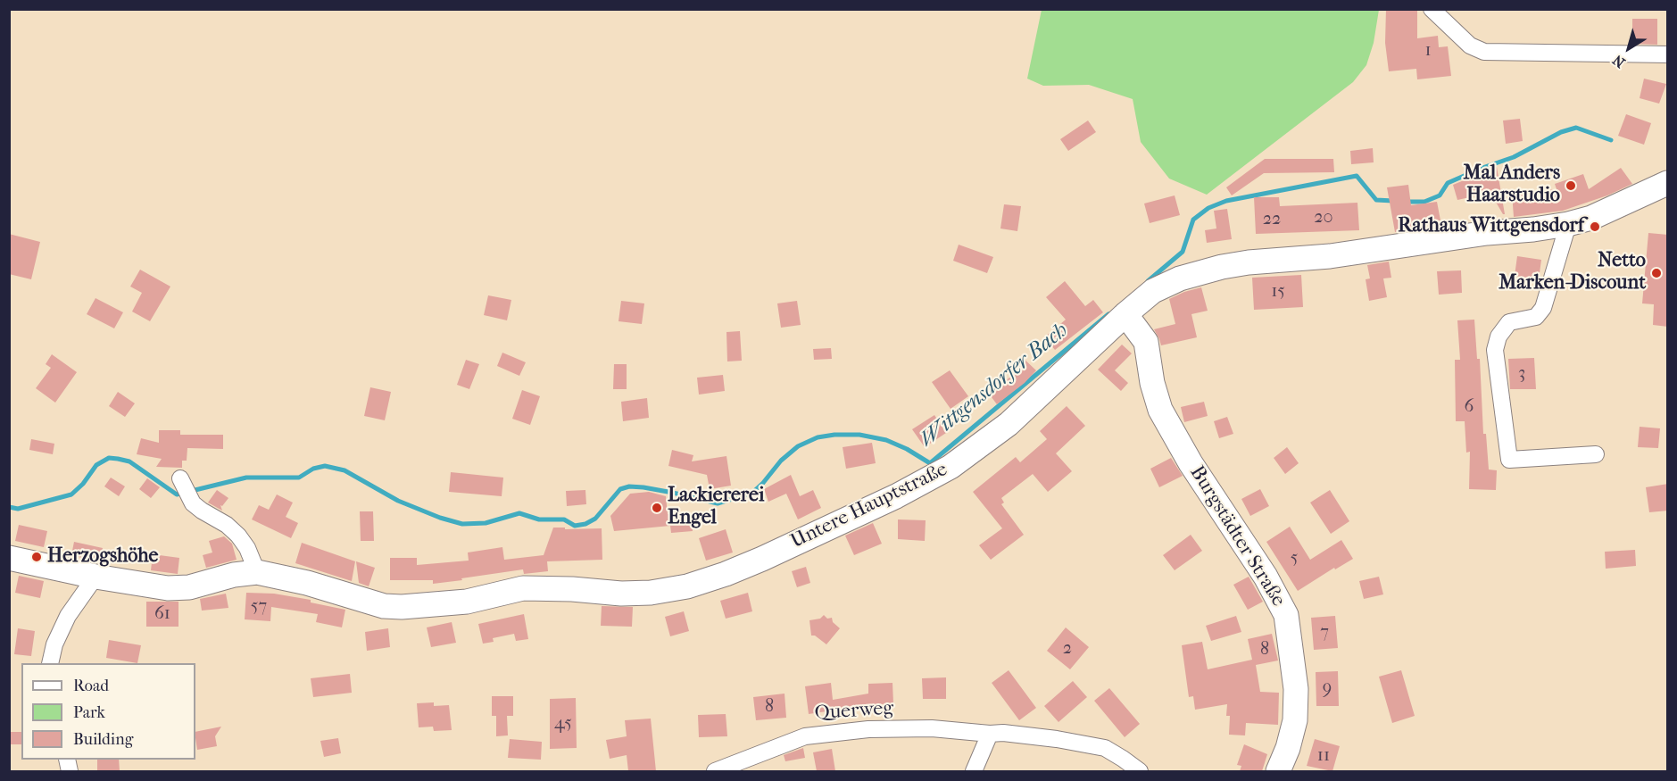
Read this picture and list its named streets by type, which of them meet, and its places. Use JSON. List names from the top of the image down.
{
  "streets": {
    "street": ["Untere Hauptstraße", "Burgstädter Straße", "Querweg"]
  },
  "crossings": [
    ["Untere Hauptstraße", "Burgstädter Straße"]
  ],
  "water": ["Wittgensdorfer Bach"],
  "places": [
    "Mal Anders Haarstudio",
    "Rathaus Wittgensdorf",
    "Netto Marken-Discount",
    "Lackiererei Engel",
    "Herzogshöhe"
  ],
  "house_numbers": [
    "1",
    "20",
    "22",
    "15",
    "3",
    "6",
    "5",
    "57",
    "61",
    "7",
    "2",
    "8",
    "9",
    "8",
    "45",
    "11"
  ],
  "legend": ["Road", "Park", "Building"],
  "north": "bottom left"
}
